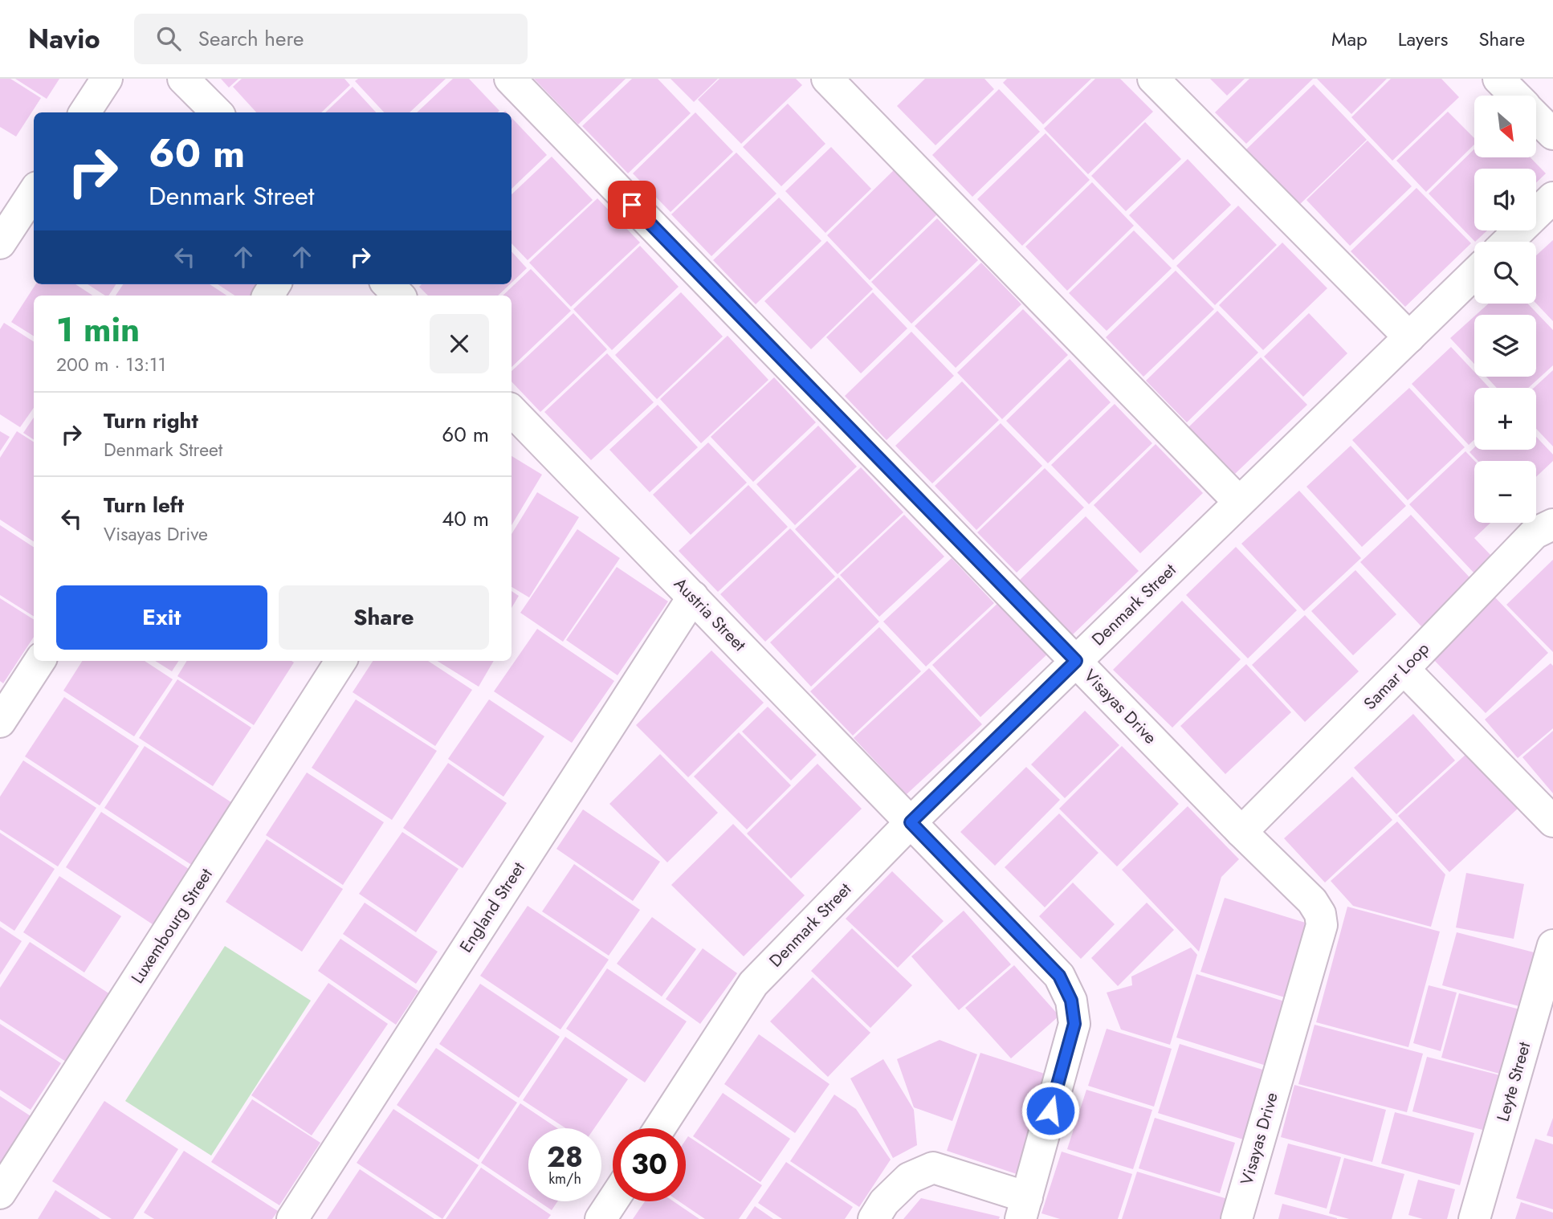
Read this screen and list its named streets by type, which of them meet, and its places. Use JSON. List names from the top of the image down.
{
  "streets": {
    "street": [
      "Denmark Street",
      "Austria Street",
      "Samar Loop",
      "Visayas Drive",
      "England Street",
      "Luxembourg Street",
      "Leyte Street"
    ]
  },
  "crossings": [
    ["Denmark Street", "Austria Street"],
    ["Denmark Street", "Visayas Drive"],
    ["Austria Street", "England Street"],
    ["Samar Loop", "Visayas Drive"]
  ],
  "north": "bottom right",
  "page": {
    "header": "Navio",
    "search": "Search here",
    "nav": ["Map", "Layers", "Share"],
    "map_buttons": ["+", "−"],
    "turn": ["60 m", "Denmark Street"],
    "heading": ["1 min", "200 m · 13:11"],
    "list": [
      {
        "name": "Turn right",
        "note": "Denmark Street",
        "value": "60 m"
      },
      {
        "name": "Turn left",
        "note": "Visayas Drive",
        "value": "40 m"
      }
    ],
    "buttons": ["Exit", "Share"],
    "speed": "28 km/h",
    "limit": "30"
  }
}
